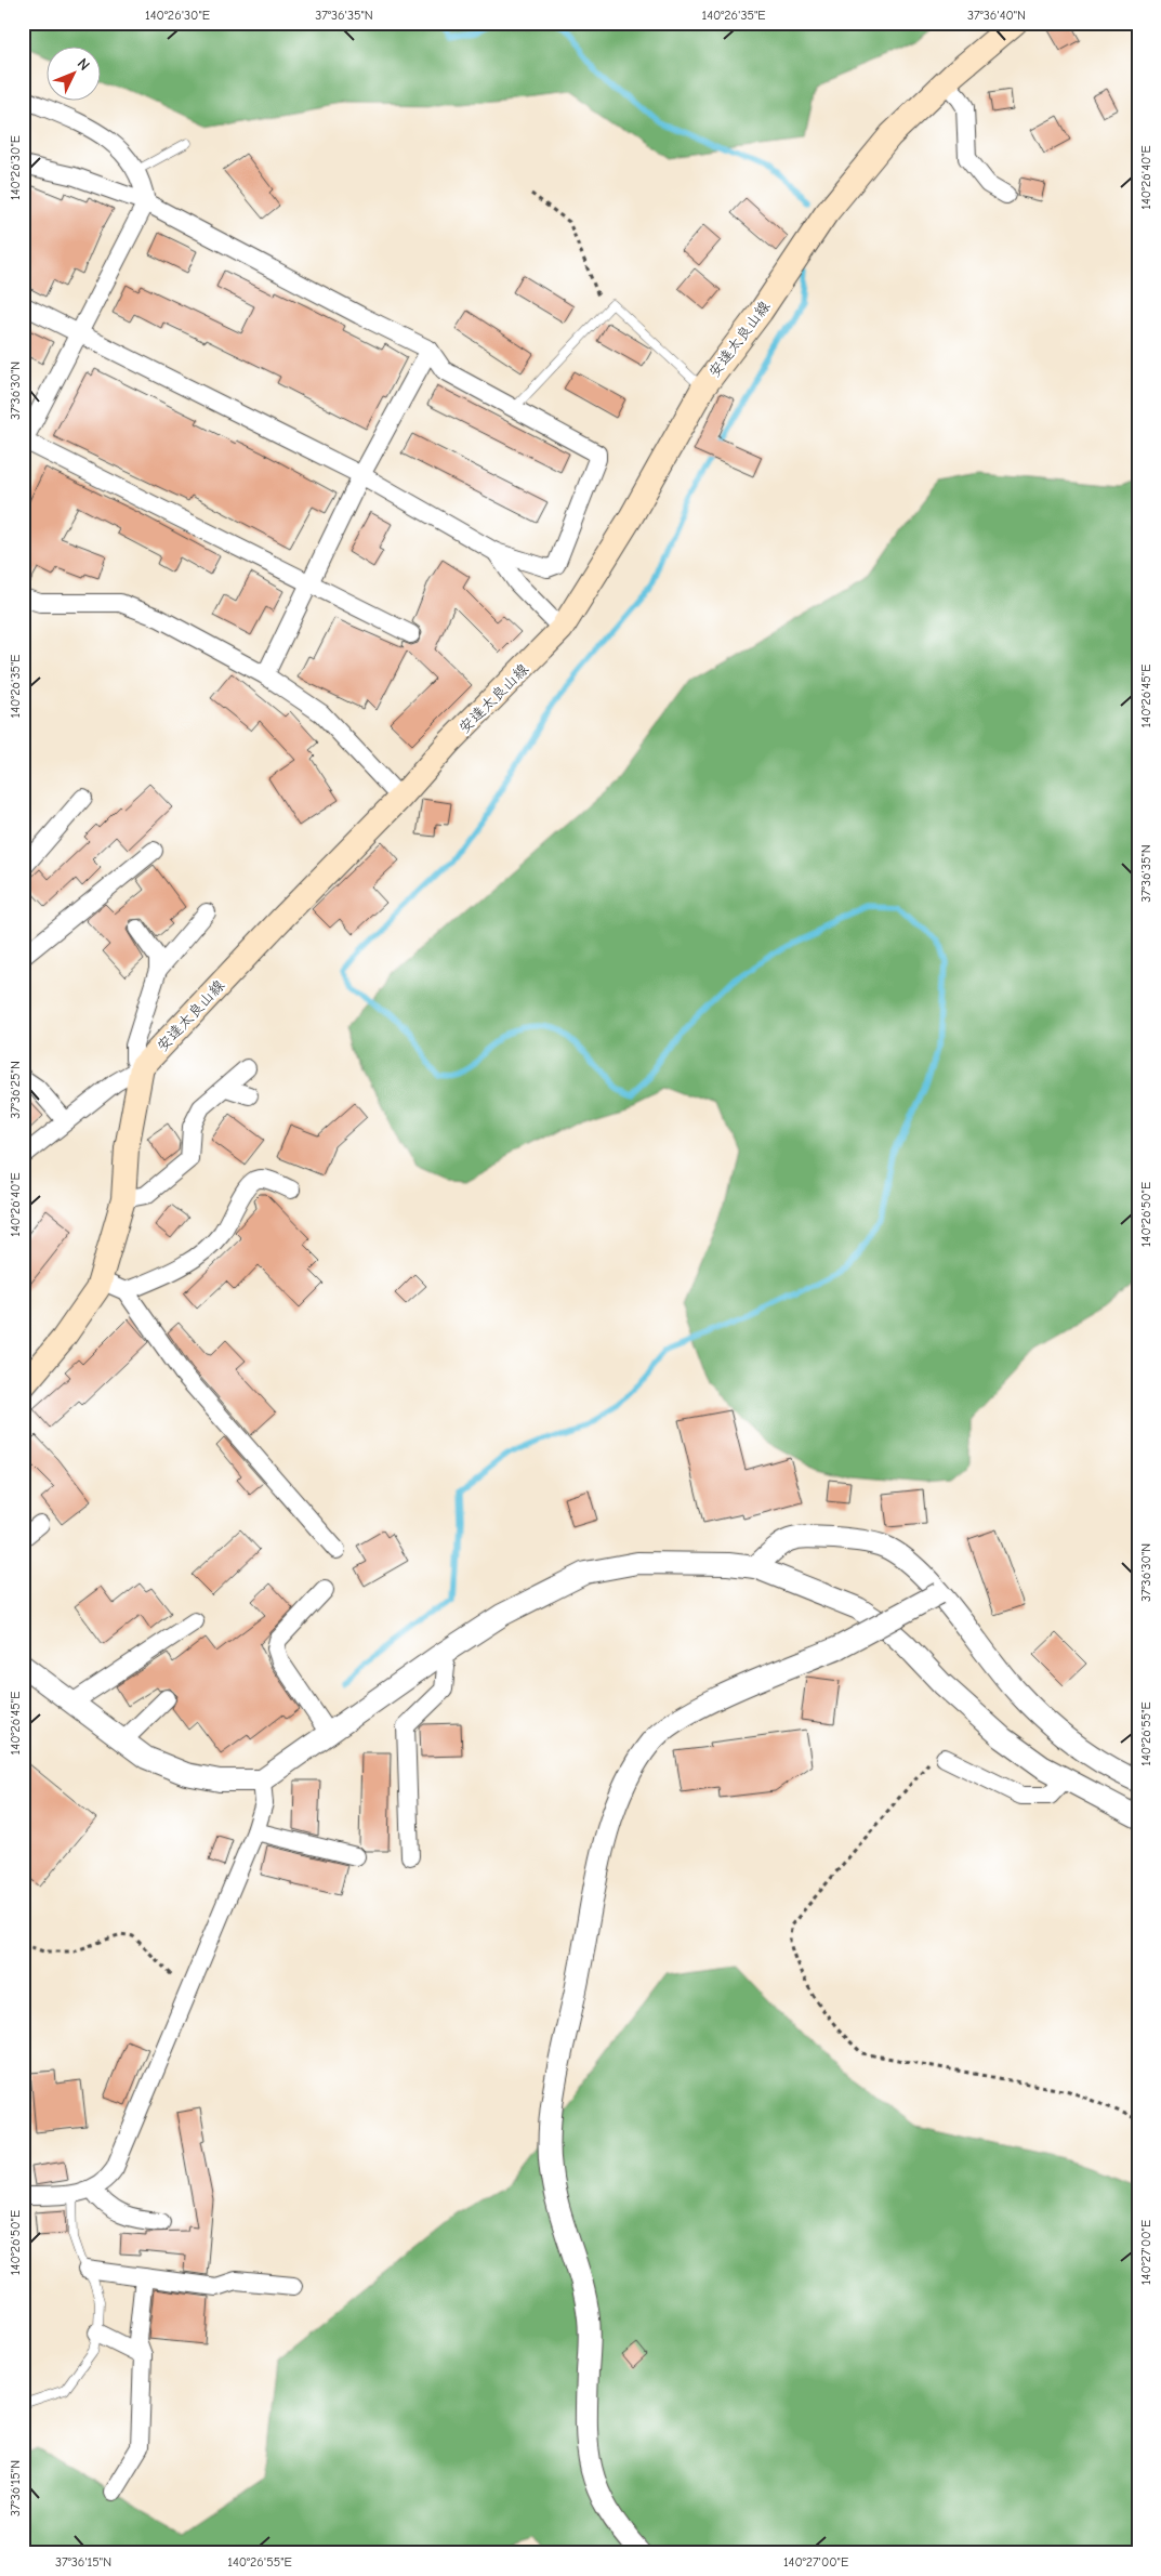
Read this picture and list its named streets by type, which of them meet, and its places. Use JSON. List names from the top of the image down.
{
  "streets": {
    "main road": ["安達太良山線"]
  },
  "north": "top right",
  "coordinates": [
    "140°26'30\"E",
    "37°36'35\"N",
    "140°26'35\"E",
    "37°36'40\"N",
    "140°26'40\"E",
    "37°36'30\"N",
    "140°26'45\"E",
    "37°36'25\"N",
    "140°26'50\"E",
    "140°26'55\"E",
    "140°27'00\"E",
    "37°36'15\"N"
  ]
}
